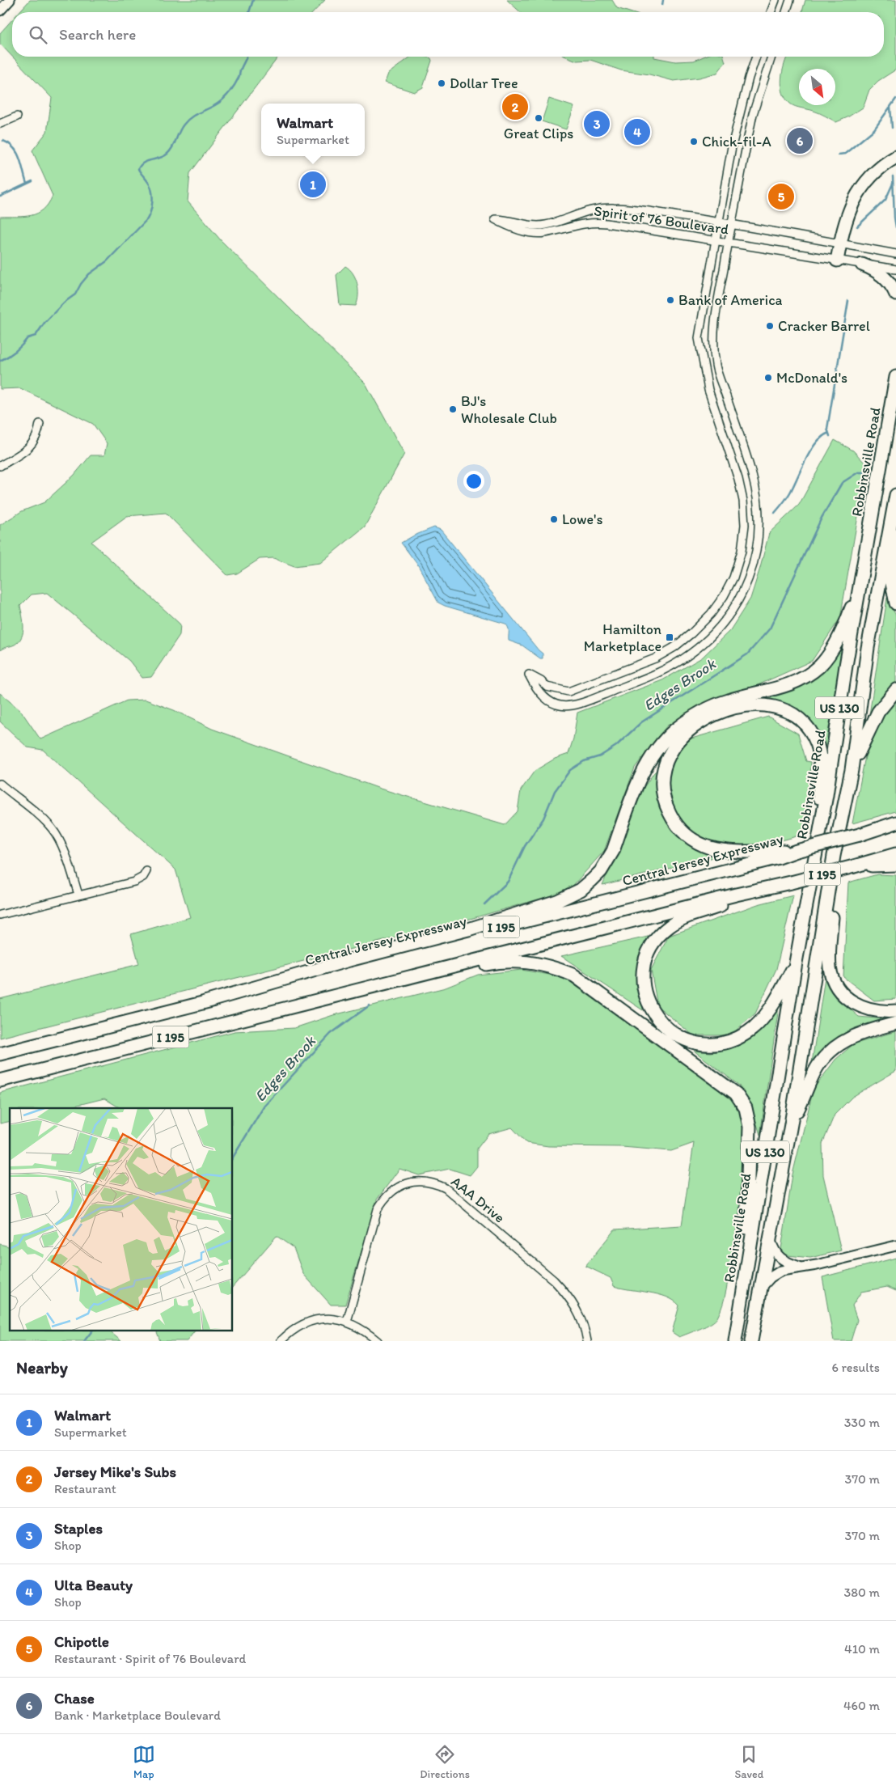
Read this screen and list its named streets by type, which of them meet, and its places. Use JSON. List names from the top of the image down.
{
  "streets": {
    "highway": [
      "Robbinsville Road",
      "US 130",
      "Central Jersey Expressway",
      "I 195"
    ],
    "street": ["Spirit of 76 Boulevard", "AAA Drive"]
  },
  "water": ["Edges Brook"],
  "places": {
    "other": [
      "Dollar Tree",
      "Great Clips",
      "Chick-fil-A",
      "Bank of America",
      "Cracker Barrel",
      "McDonald's",
      "BJ's Wholesale Club",
      "Lowe's"
    ],
    "transit": ["Hamilton Marketplace"]
  },
  "north": "bottom right",
  "page": {
    "search": "Search here",
    "pins": [
      "2",
      "3",
      "4",
      "6",
      "1",
      "5"
    ],
    "popup": ["Walmart", "Supermarket"],
    "heading": ["Nearby", "6 results"],
    "list": [
      {
        "mark": "1",
        "name": "Walmart",
        "note": "Supermarket",
        "value": "330 m"
      },
      {
        "mark": "2",
        "name": "Jersey Mike's Subs",
        "note": "Restaurant",
        "value": "370 m"
      },
      {
        "mark": "3",
        "name": "Staples",
        "note": "Shop",
        "value": "370 m"
      },
      {
        "mark": "4",
        "name": "Ulta Beauty",
        "note": "Shop",
        "value": "380 m"
      },
      {
        "mark": "5",
        "name": "Chipotle",
        "note": "Restaurant · Spirit of 76 Boulevard",
        "value": "410 m"
      },
      {
        "mark": "6",
        "name": "Chase",
        "note": "Bank · Marketplace Boulevard",
        "value": "460 m"
      }
    ],
    "nav": ["Map", "Directions", "Saved"]
  }
}
